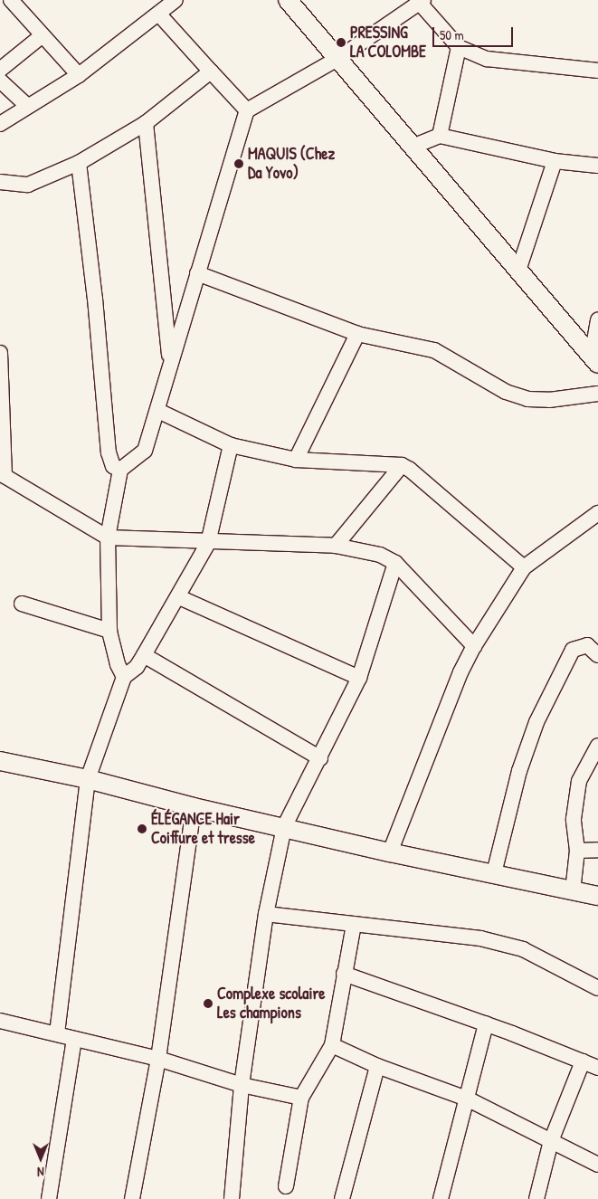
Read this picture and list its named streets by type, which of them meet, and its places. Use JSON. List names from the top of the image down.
{
  "places": [
    "PRESSING LA COLOMBE",
    "MAQUIS (Chez Da Yovo)",
    "ÉLÉGANCE Hair Coiffure et tresse",
    "Complexe scolaire Les champions"
  ],
  "scale_bar": "50 m",
  "north": "bottom"
}
